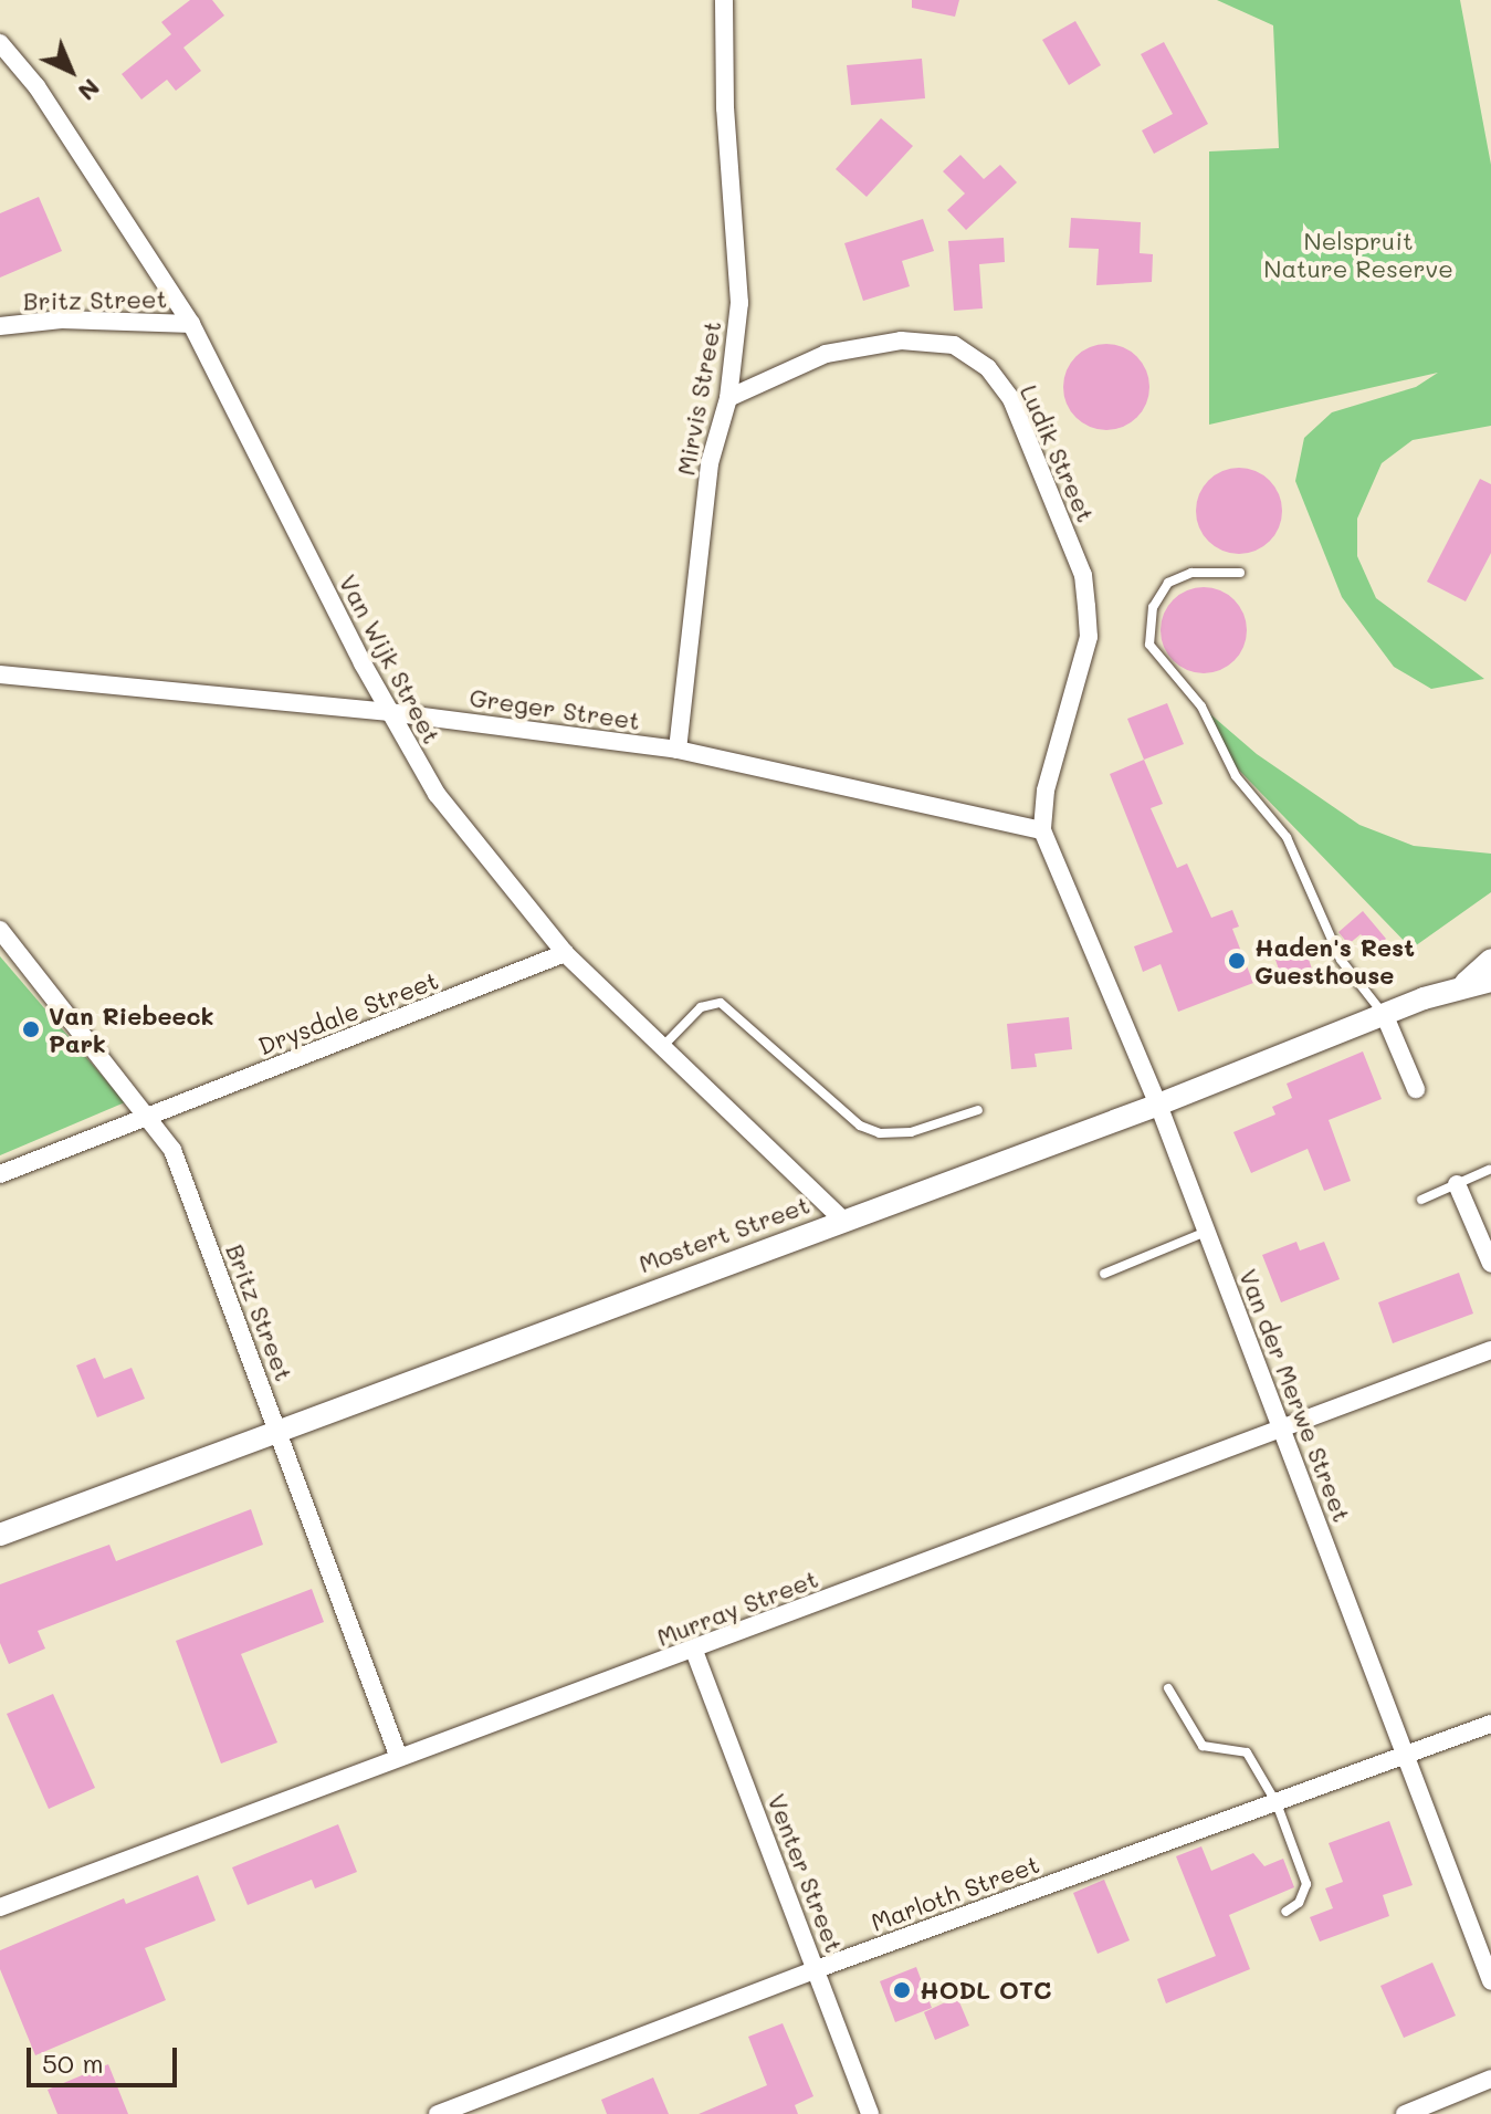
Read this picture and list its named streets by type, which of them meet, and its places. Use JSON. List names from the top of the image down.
{
  "streets": {
    "street": [
      "Britz Street",
      "Mirvis Street",
      "Ludik Street",
      "Van Wijk Street",
      "Greger Street",
      "Drysdale Street",
      "Mostert Street",
      "Van der Merwe Street",
      "Murray Street",
      "Venter Street",
      "Marloth Street"
    ]
  },
  "crossings": [
    ["Britz Street", "Van Wijk Street"],
    ["Britz Street", "Drysdale Street"],
    ["Britz Street", "Mostert Street"],
    ["Britz Street", "Murray Street"],
    ["Mirvis Street", "Ludik Street"],
    ["Mirvis Street", "Greger Street"],
    ["Ludik Street", "Greger Street"],
    ["Ludik Street", "Van der Merwe Street"],
    ["Van Wijk Street", "Greger Street"],
    ["Van Wijk Street", "Drysdale Street"],
    ["Van Wijk Street", "Mostert Street"],
    ["Greger Street", "Van der Merwe Street"],
    ["Mostert Street", "Van der Merwe Street"],
    ["Van der Merwe Street", "Murray Street"],
    ["Van der Merwe Street", "Marloth Street"],
    ["Murray Street", "Venter Street"],
    ["Venter Street", "Marloth Street"]
  ],
  "parks": ["Nelspruit Nature Reserve"],
  "places": ["Haden's Rest Guesthouse", "Van Riebeeck Park", "HODL OTC"],
  "scale_bar": "50 m",
  "north": "bottom right"
}
